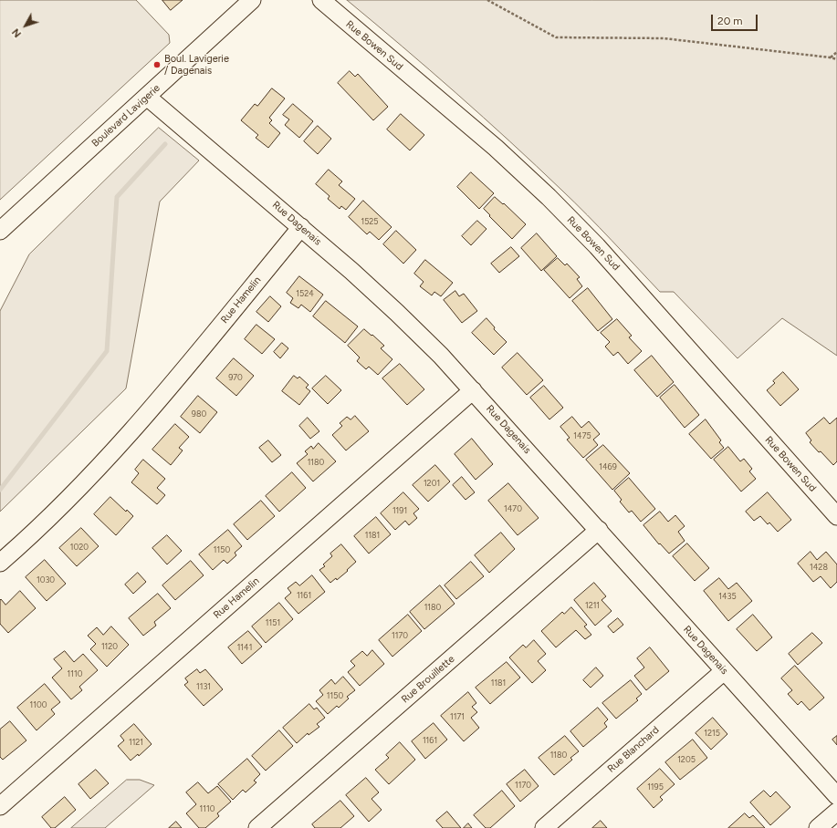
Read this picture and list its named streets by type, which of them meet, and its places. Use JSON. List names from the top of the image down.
{
  "streets": {
    "street": [
      "Rue Bowen Sud",
      "Boulevard Lavigerie",
      "Rue Dagenais",
      "Rue Hamelin",
      "Rue Brouillette",
      "Rue Blanchard"
    ]
  },
  "crossings": [
    ["Boulevard Lavigerie", "Rue Dagenais"],
    ["Rue Dagenais", "Rue Hamelin"],
    ["Rue Dagenais", "Rue Brouillette"],
    ["Rue Dagenais", "Rue Blanchard"]
  ],
  "places": ["Boul. Lavigerie / Dagenais"],
  "house_numbers": [
    "1525",
    "1524",
    "970",
    "980",
    "1475",
    "1180",
    "1469",
    "1201",
    "1470",
    "1191",
    "1181",
    "1020",
    "1150",
    "1428",
    "1030",
    "1161",
    "1435",
    "1211",
    "1180",
    "1151",
    "1170",
    "1120",
    "1141",
    "1110",
    "1181",
    "1131",
    "1150",
    "1100",
    "1171",
    "1215",
    "1161",
    "1121",
    "1180",
    "1205",
    "1170",
    "1195",
    "1110"
  ],
  "scale_bar": "20 m",
  "north": "bottom left"
}
